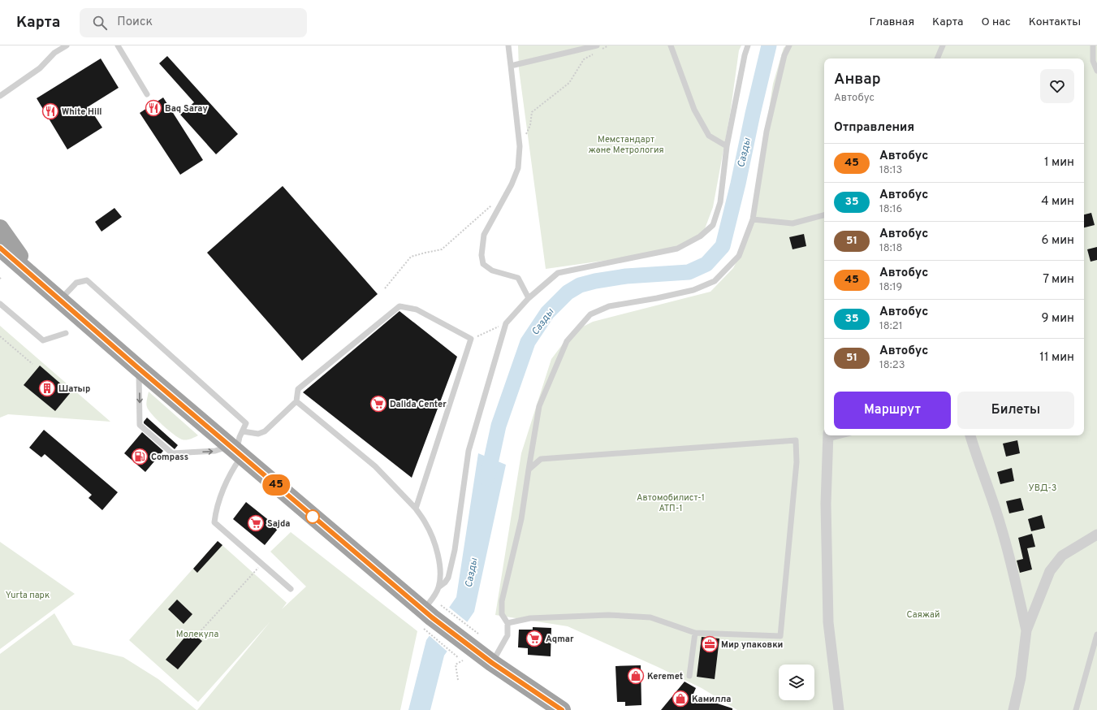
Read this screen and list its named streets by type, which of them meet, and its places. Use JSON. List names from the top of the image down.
{
  "water": ["Сазды"],
  "parks": [
    "Мемстандарт және Метрология",
    "УВД-3",
    "Автомобилист-1 АТП-1",
    "Yurta парк",
    "Саяжай",
    "Молекула"
  ],
  "places": {
    "restaurant": ["Baq Saray", "White Hill"],
    "building": ["Шатыр"],
    "supermarket": ["Dalida Center", "Sajda", "Aqmar"],
    "fuel station": ["Compass"],
    "office": ["Мир упаковки"],
    "shop": ["Keremet", "Камилла"]
  },
  "lines": ["bus line 45"],
  "page": {
    "header": "Карта",
    "search": "Поиск",
    "nav": [
      "Главная",
      "Карта",
      "О нас",
      "Контакты"
    ],
    "on_map": "45",
    "heading": [
      ["Анвар", "Автобус"],
      "Отправления"
    ],
    "list": [
      {
        "mark": "45",
        "name": "Автобус",
        "note": "18:13",
        "value": "1 мин"
      },
      {
        "mark": "35",
        "name": "Автобус",
        "note": "18:16",
        "value": "4 мин"
      },
      {
        "mark": "51",
        "name": "Автобус",
        "note": "18:18",
        "value": "6 мин"
      },
      {
        "mark": "45",
        "name": "Автобус",
        "note": "18:19",
        "value": "7 мин"
      },
      {
        "mark": "35",
        "name": "Автобус",
        "note": "18:21",
        "value": "9 мин"
      },
      {
        "mark": "51",
        "name": "Автобус",
        "note": "18:23",
        "value": "11 мин"
      }
    ],
    "buttons": ["Маршрут", "Билеты"]
  }
}
